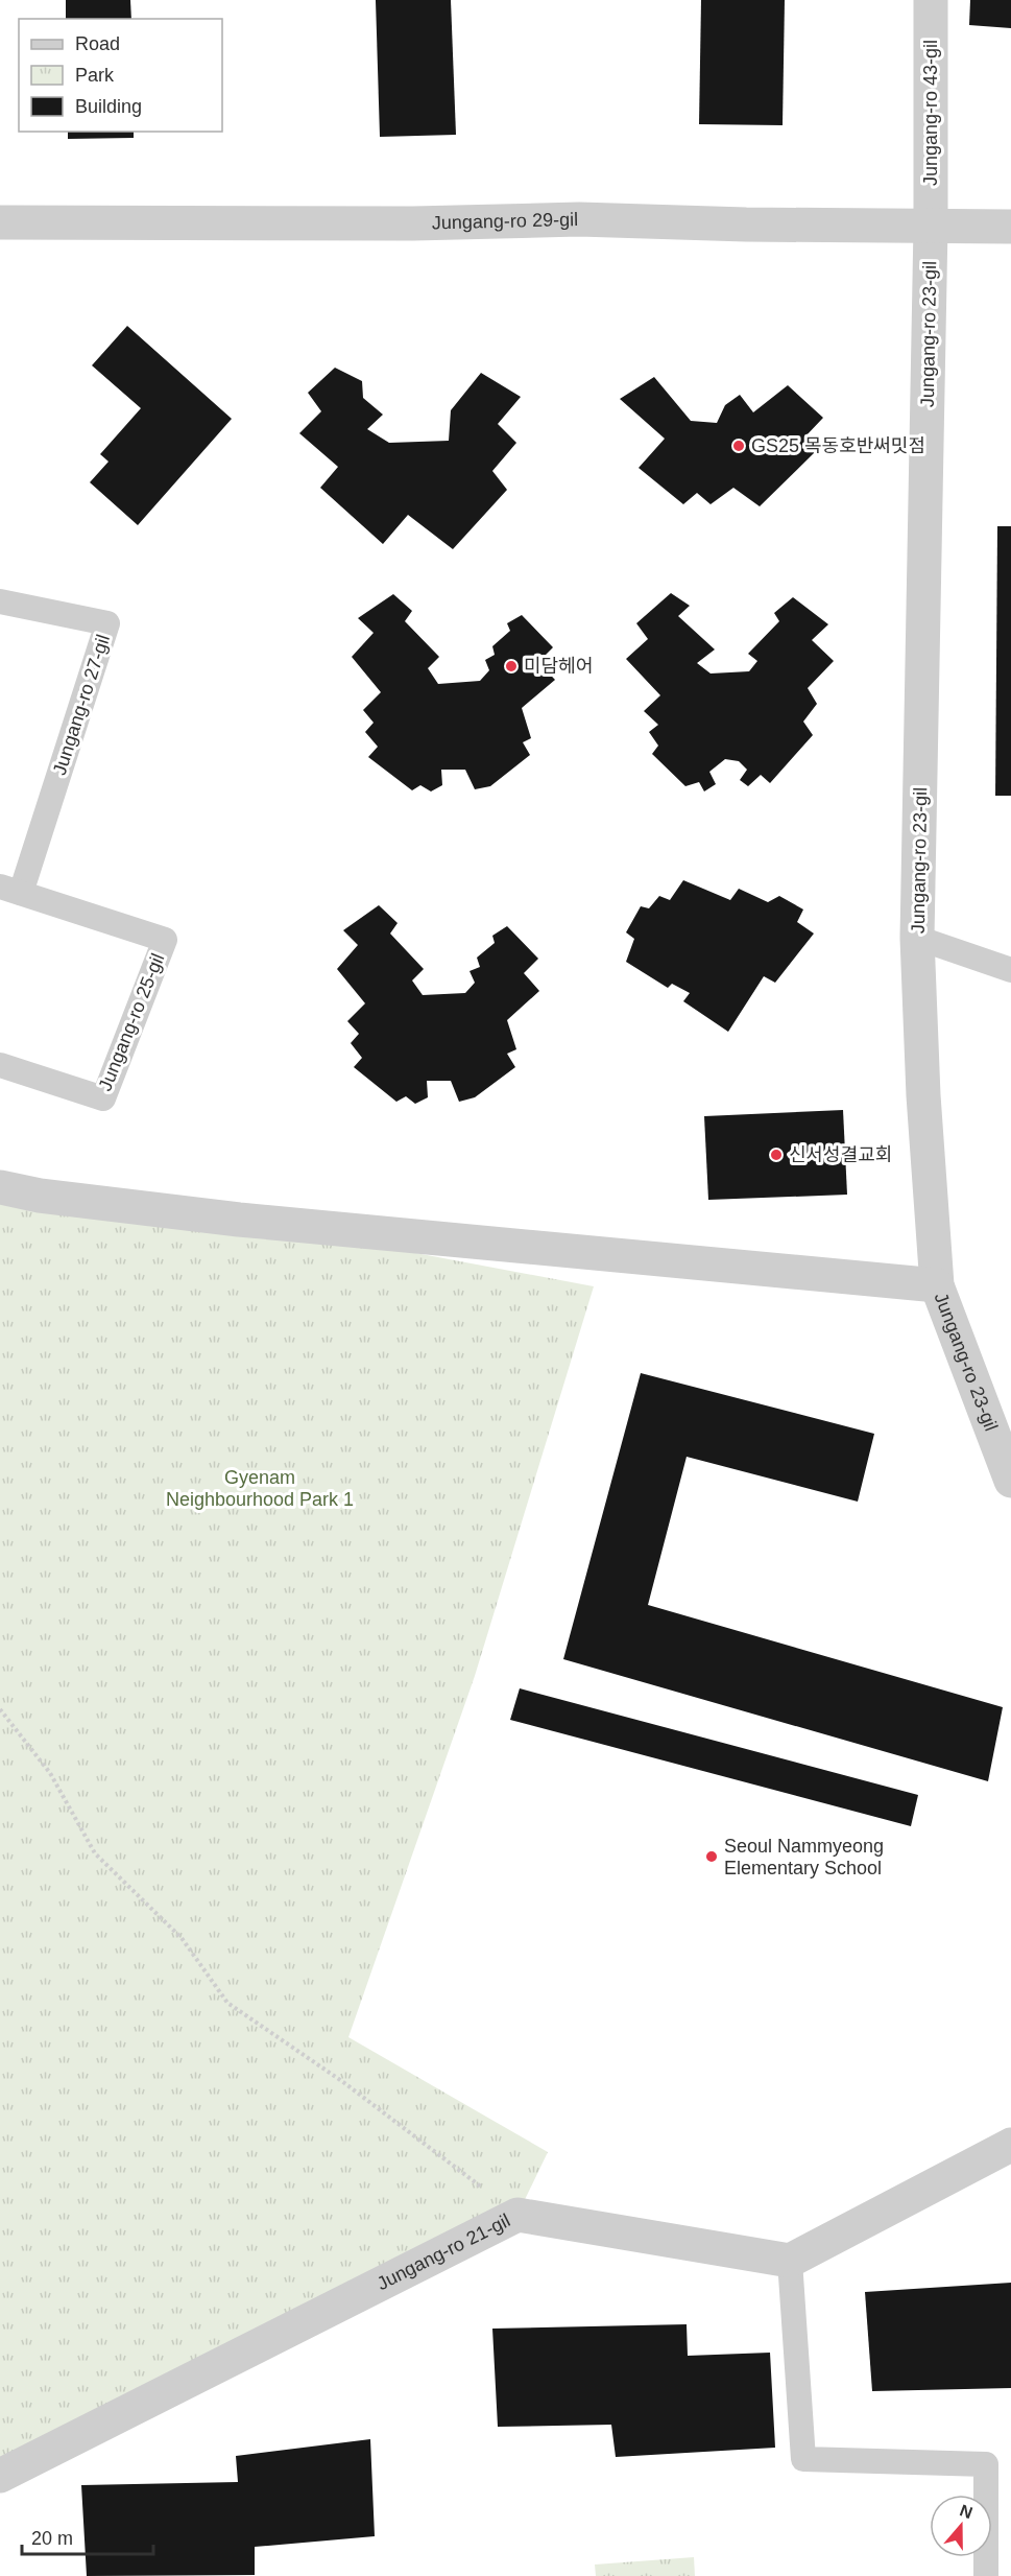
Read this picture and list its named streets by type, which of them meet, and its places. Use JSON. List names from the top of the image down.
{
  "streets": {
    "street": [
      "Jungang-ro 43-gil",
      "Jungang-ro 29-gil",
      "Jungang-ro 23-gil",
      "Jungang-ro 21-gil"
    ],
    "lane": ["Jungang-ro 27-gil", "Jungang-ro 25-gil"]
  },
  "crossings": [
    ["Jungang-ro 43-gil", "Jungang-ro 29-gil"],
    ["Jungang-ro 43-gil", "Jungang-ro 23-gil"],
    ["Jungang-ro 29-gil", "Jungang-ro 23-gil"],
    ["Jungang-ro 27-gil", "Jungang-ro 25-gil"]
  ],
  "parks": ["Gyenam Neighbourhood Park 1"],
  "places": [
    "GS25 목동호반써밋점",
    "미담헤어",
    "신서성결교회",
    "Seoul Nammyeong Elementary School"
  ],
  "legend": ["Road", "Park", "Building"],
  "scale_bar": "20 m",
  "north": "top"
}
